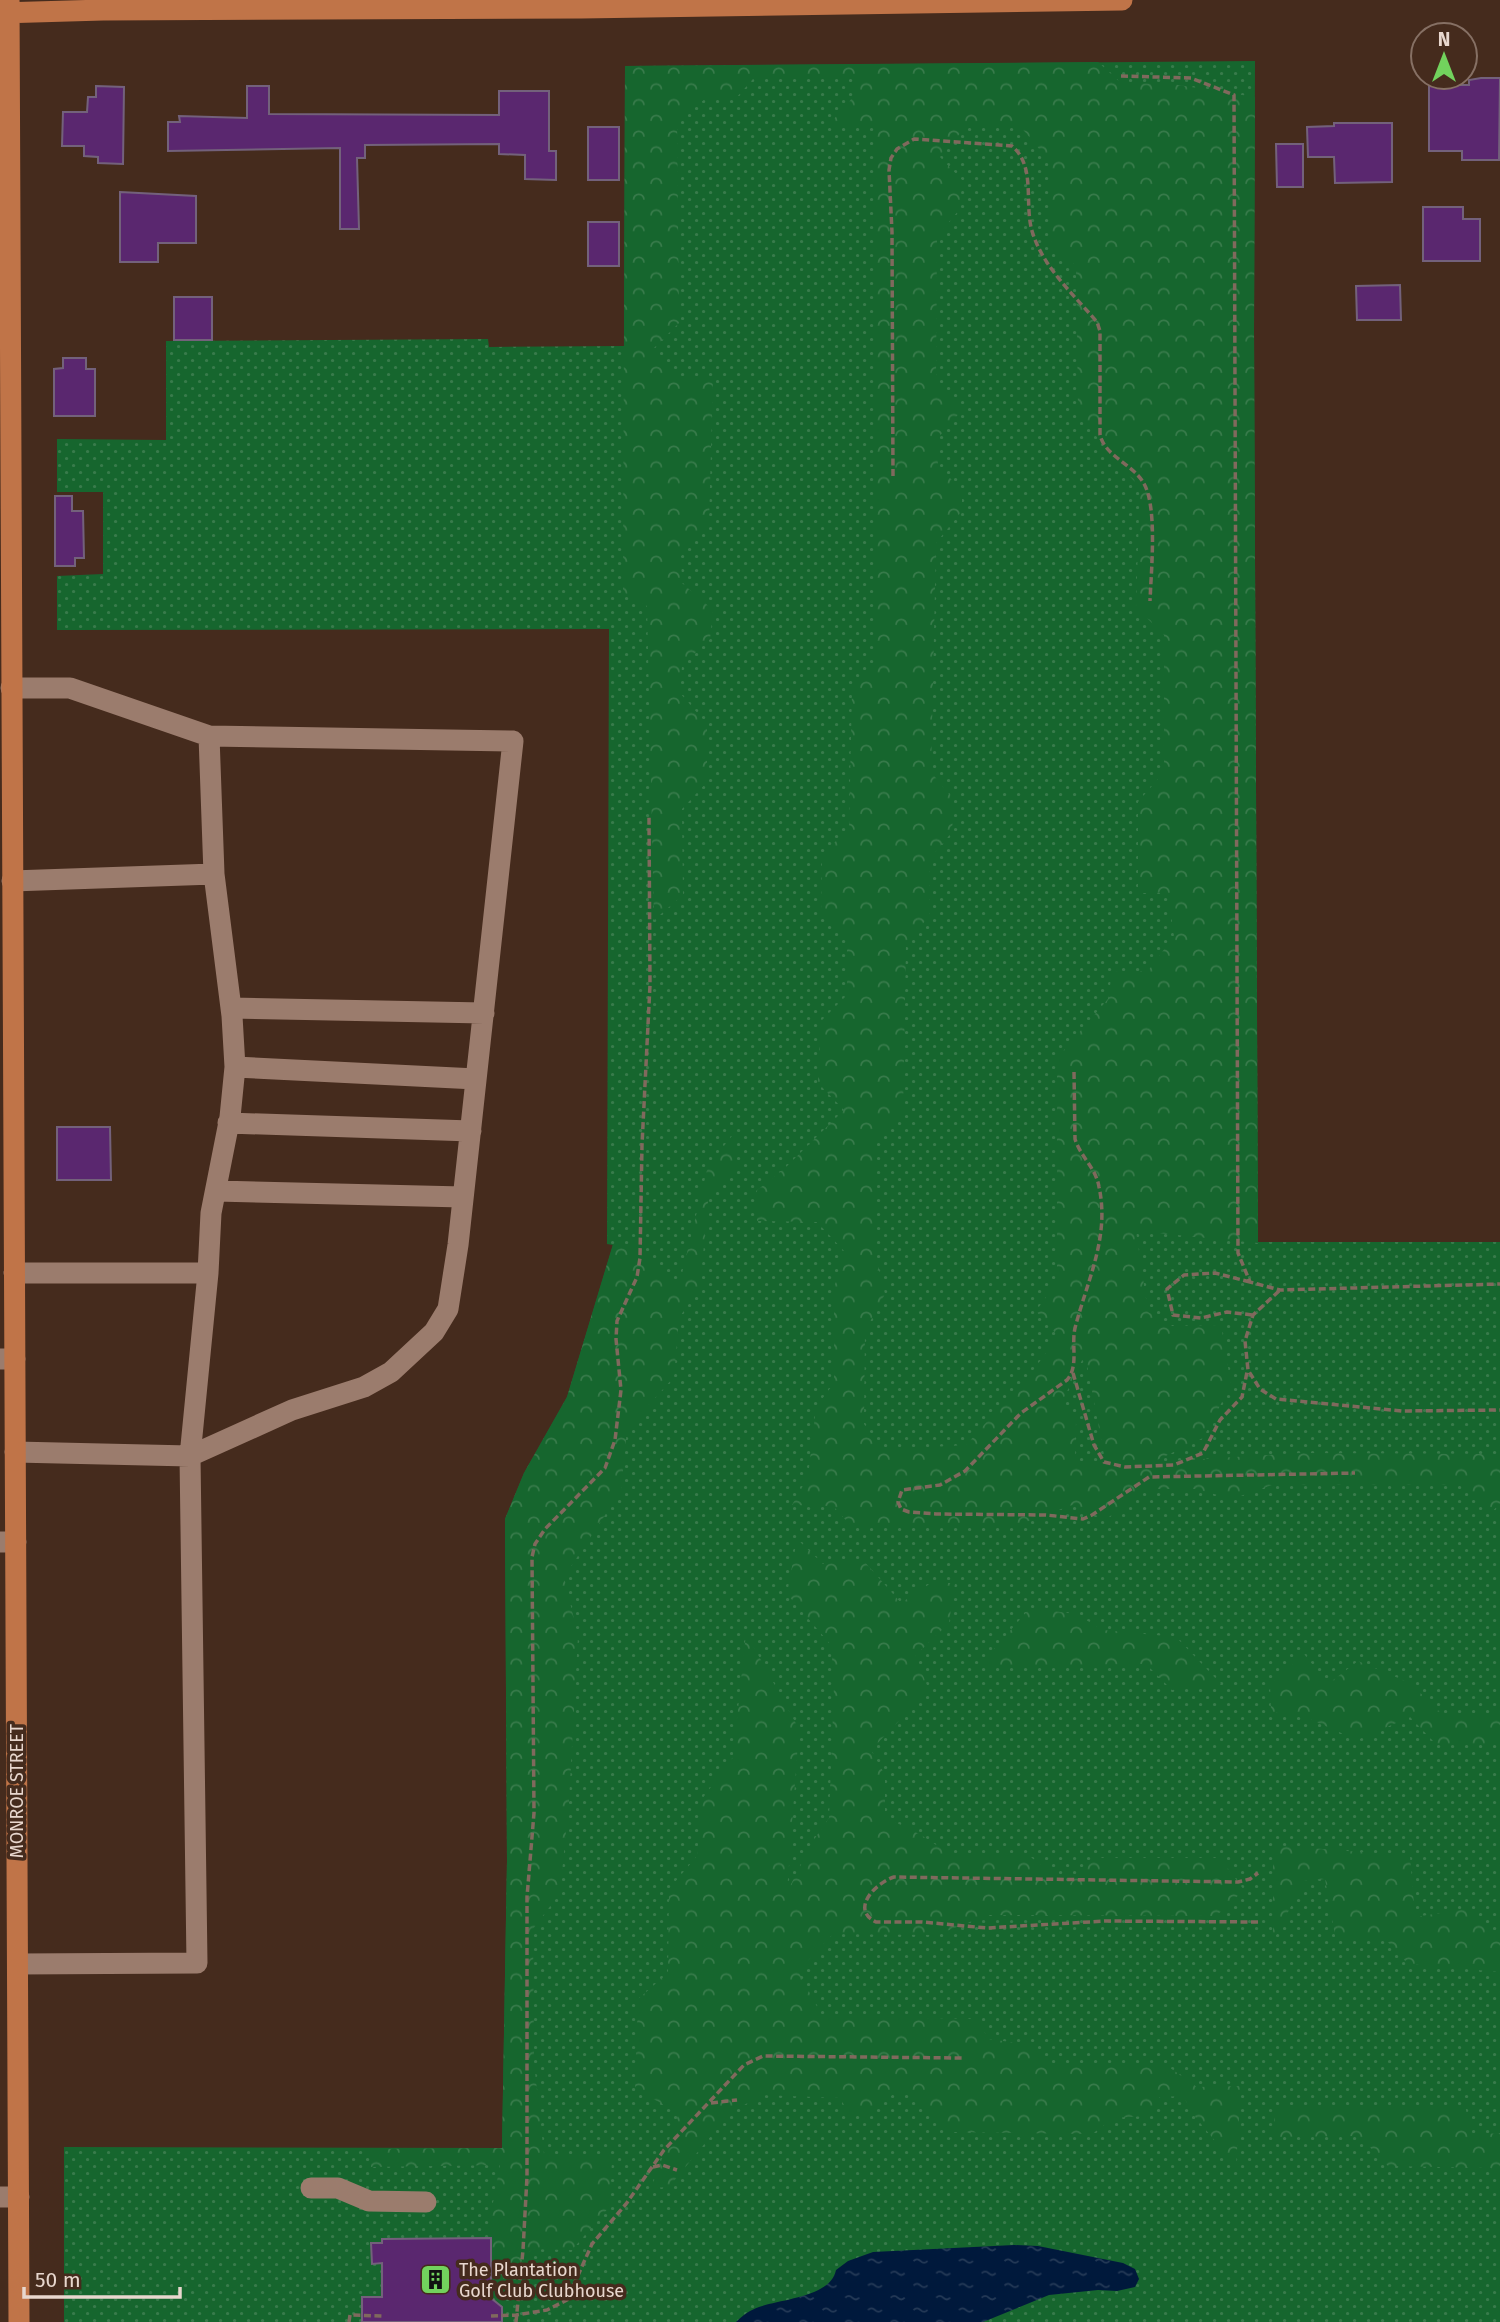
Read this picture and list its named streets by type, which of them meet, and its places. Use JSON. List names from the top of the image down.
{
  "streets": {
    "main road": ["MONROE STREET"]
  },
  "places": {
    "building": ["The Plantation Golf Club Clubhouse"]
  },
  "scale_bar": "50 m",
  "north": "top"
}
